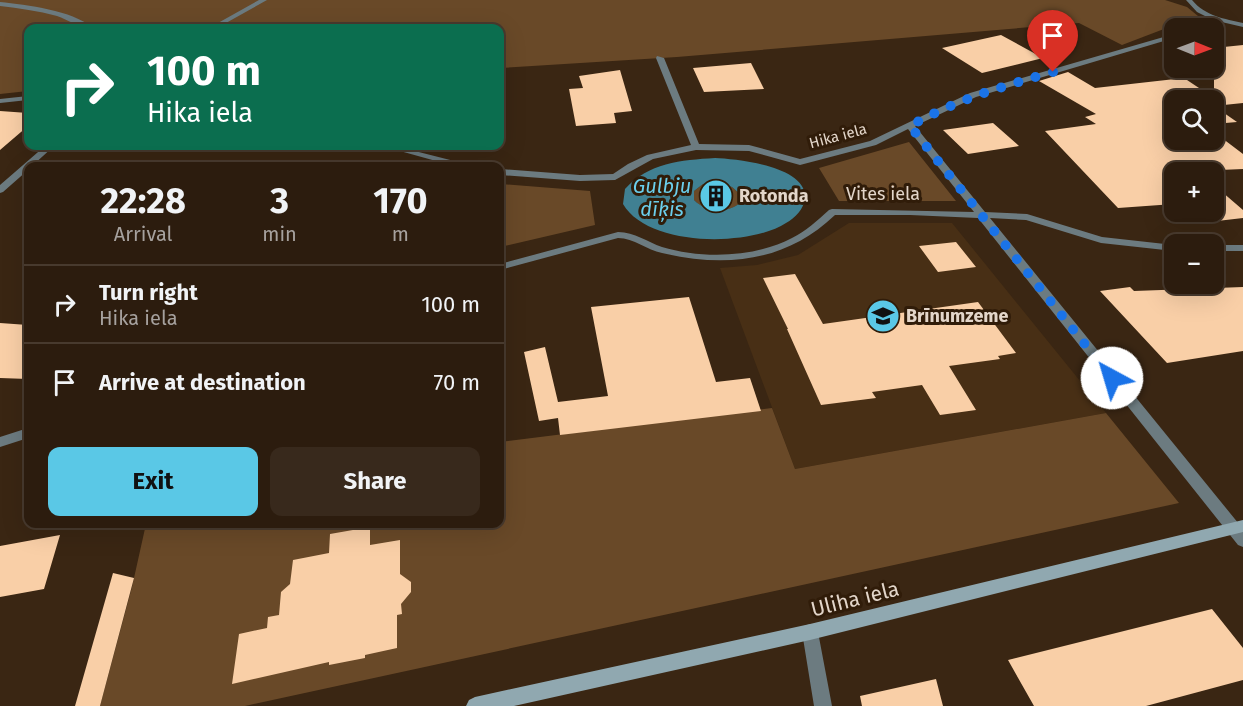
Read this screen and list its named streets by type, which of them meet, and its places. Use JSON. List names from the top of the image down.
{
  "streets": {
    "main road": ["Uliha iela"],
    "street": ["Hika iela", "Vites iela"]
  },
  "water": ["Gulbju dīķis"],
  "places": {
    "building": ["Rotonda"],
    "school or university": ["Brīnumzeme"]
  },
  "north": "right",
  "page": {
    "map_buttons": ["+", "−"],
    "turn": ["100 m", "Hika iela"],
    "eta": [
      "22:28",
      "Arrival",
      "3",
      "min",
      "170",
      "m"
    ],
    "list": [
      {
        "name": "Turn right",
        "note": "Hika iela",
        "value": "100 m"
      },
      {
        "name": "Arrive at destination",
        "value": "70 m"
      }
    ],
    "buttons": ["Exit", "Share"]
  }
}
